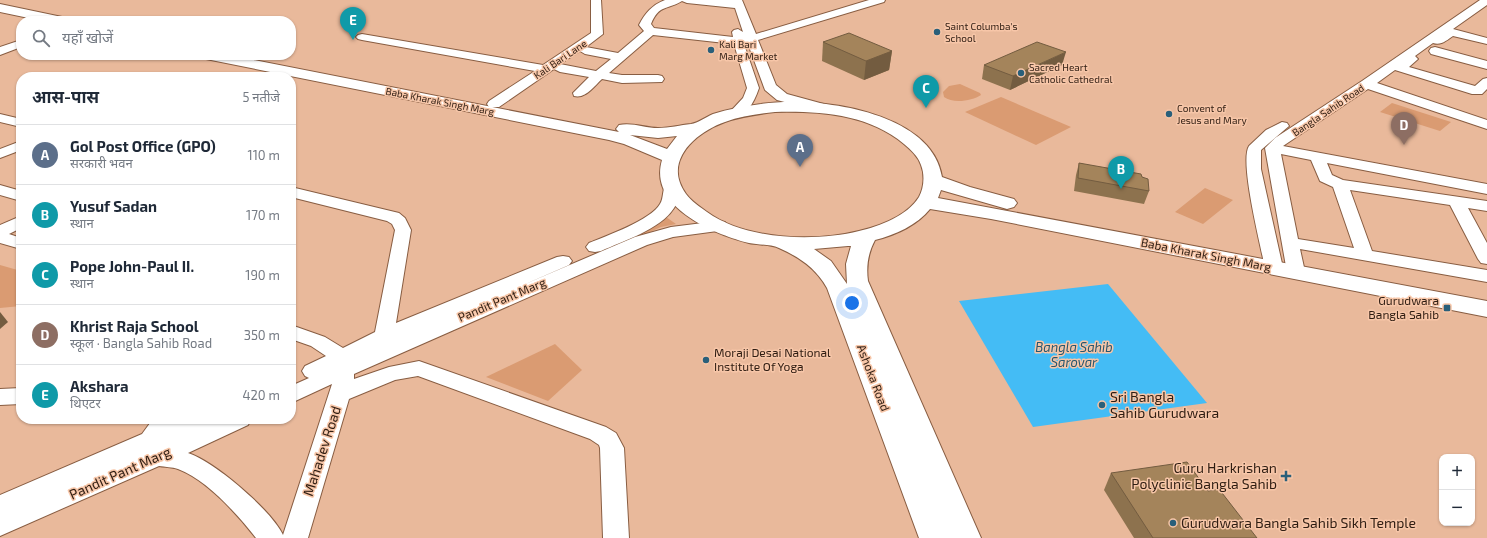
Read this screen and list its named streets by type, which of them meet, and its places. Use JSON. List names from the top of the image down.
{
  "streets": {
    "main road": ["Baba Kharak Singh Marg", "Ashoka Road"],
    "street": [
      "Kali Bari Lane",
      "Bangla Sahib Road",
      "Pandit Pant Marg",
      "Mahadev Road"
    ]
  },
  "crossings": [
    ["Kali Bari Lane", "Baba Kharak Singh Marg"],
    ["Baba Kharak Singh Marg", "Bangla Sahib Road"],
    ["Pandit Pant Marg", "Mahadev Road"]
  ],
  "water": ["Bangla Sahib Sarovar"],
  "places": {
    "other": [
      "Saint Columba's School",
      "Kali Bari Marg Market",
      "Sacred Heart Catholic Cathedral",
      "Convent of Jesus and Mary",
      "Moraji Desai National Institute Of Yoga",
      "Sri Bangla Sahib Gurudwara",
      "Gurudwara Bangla Sahib Sikh Temple"
    ],
    "transit": ["Gurudwara Bangla Sahib"],
    "health": ["Guru Harkrishan Polyclinic Bangla Sahib"]
  },
  "page": {
    "pins": [
      "E",
      "C",
      "D",
      "A",
      "B"
    ],
    "search": "यहाँ खोजें",
    "heading": ["आस-पास", "5 नतीजे"],
    "list": [
      {
        "mark": "A",
        "name": "Gol Post Office (GPO)",
        "note": "सरकारी भवन",
        "value": "110 m"
      },
      {
        "mark": "B",
        "name": "Yusuf Sadan",
        "note": "स्थान",
        "value": "170 m"
      },
      {
        "mark": "C",
        "name": "Pope John-Paul II.",
        "note": "स्थान",
        "value": "190 m"
      },
      {
        "mark": "D",
        "name": "Khrist Raja School",
        "note": "स्कूल · Bangla Sahib Road",
        "value": "350 m"
      },
      {
        "mark": "E",
        "name": "Akshara",
        "note": "थिएटर",
        "value": "420 m"
      }
    ],
    "map_buttons": ["+", "−"]
  }
}
